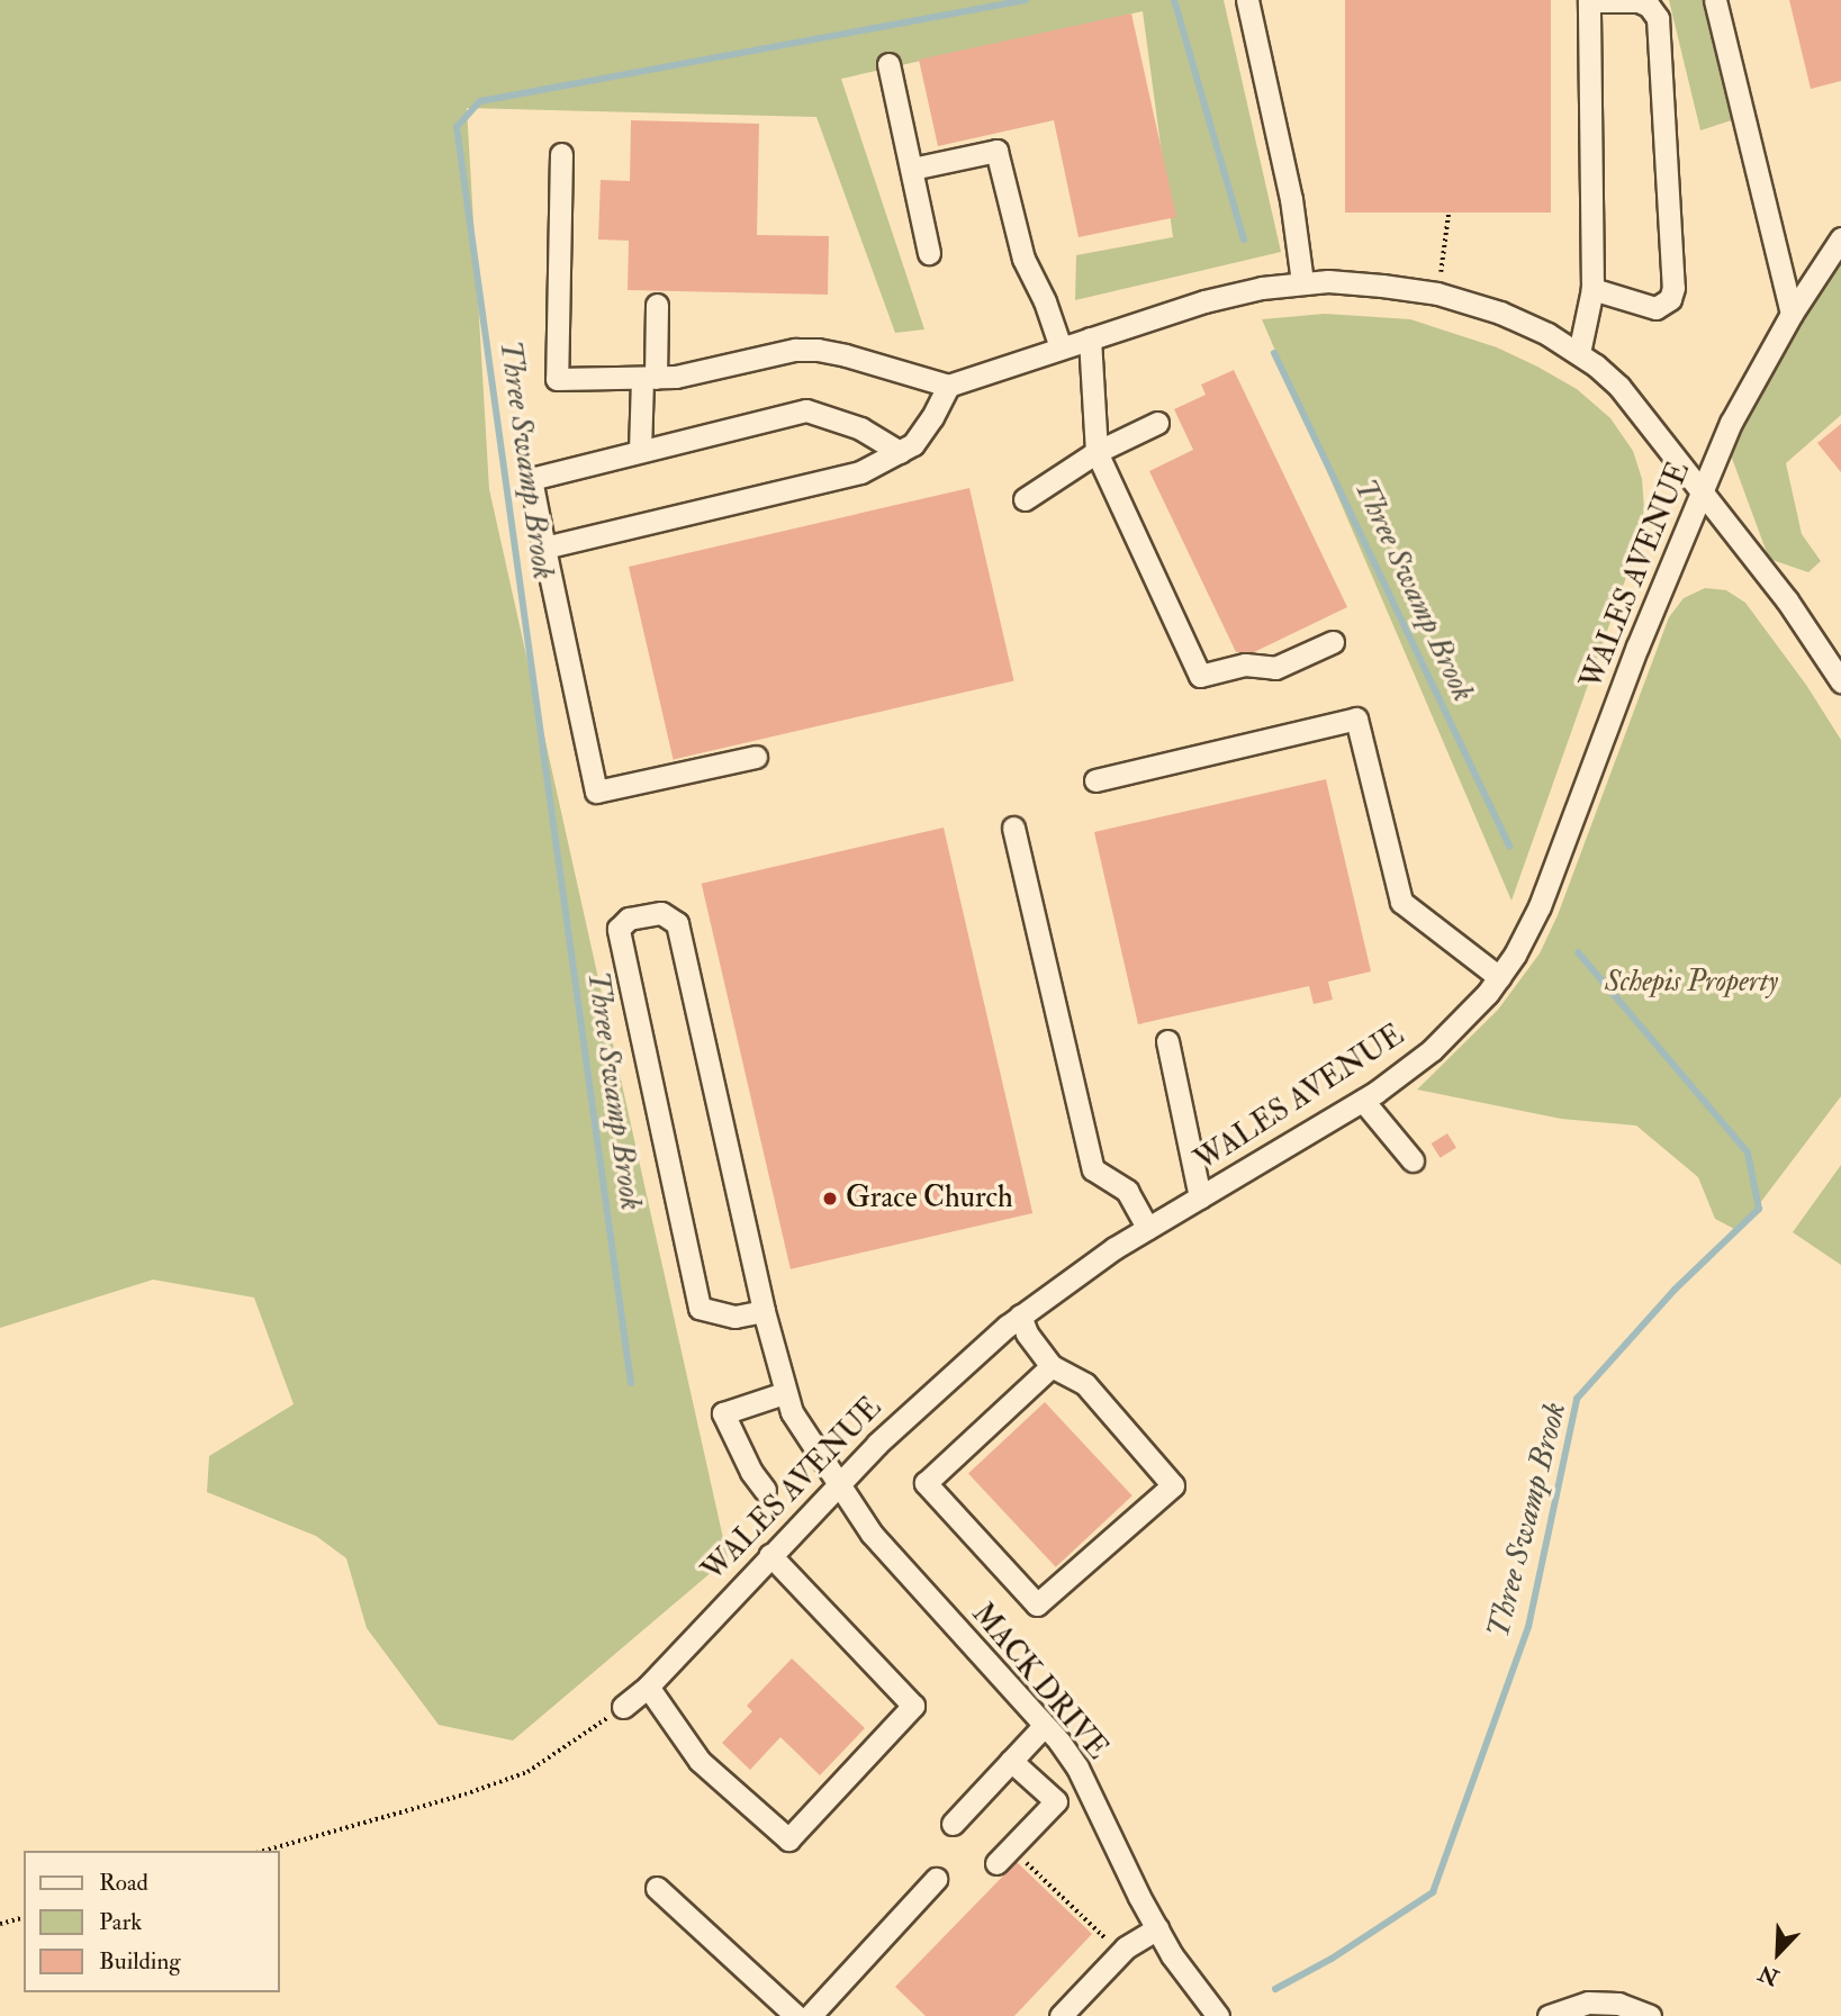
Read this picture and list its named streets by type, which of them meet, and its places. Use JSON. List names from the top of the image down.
{
  "streets": {
    "street": ["WALES AVENUE", "MACK DRIVE"]
  },
  "crossings": [
    ["WALES AVENUE", "MACK DRIVE"]
  ],
  "water": ["Three Swamp Brook"],
  "parks": ["Schepis Property"],
  "places": ["Grace Church"],
  "legend": ["Road", "Park", "Building"],
  "north": "bottom left"
}
